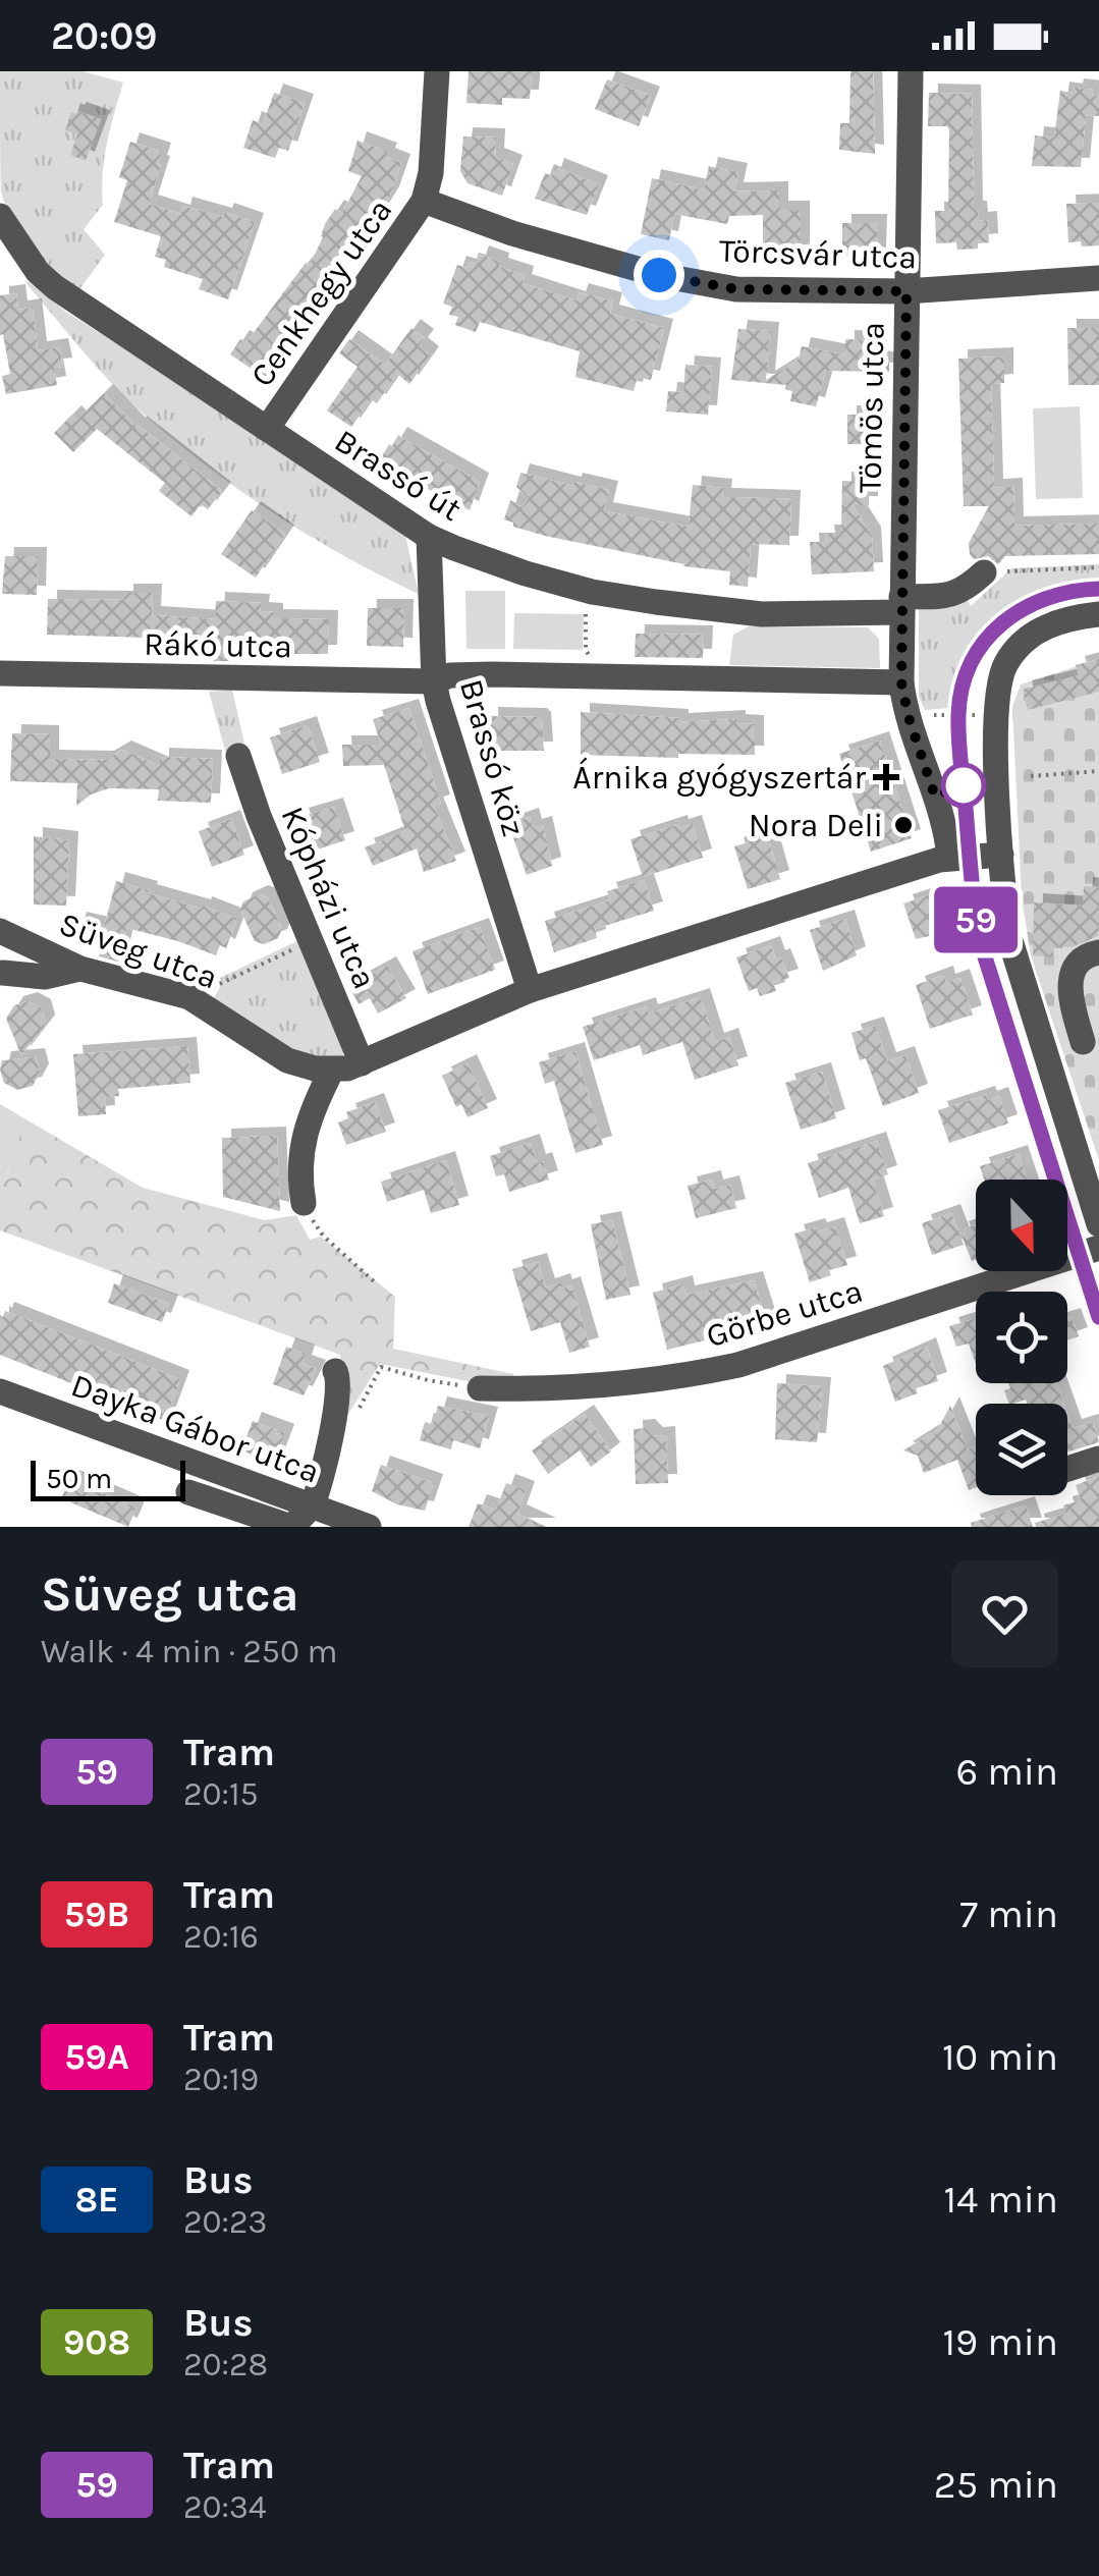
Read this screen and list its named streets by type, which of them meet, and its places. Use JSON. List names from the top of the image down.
{
  "streets": {
    "street": [
      "Törcsvár utca",
      "Cenkhegy utca",
      "Tömös utca",
      "Brassó út",
      "Rákó utca",
      "Brassó köz",
      "Kópházi utca",
      "Süveg utca",
      "Görbe utca",
      "Dayka Gábor utca"
    ]
  },
  "crossings": [
    ["Törcsvár utca", "Cenkhegy utca"],
    ["Törcsvár utca", "Tömös utca"],
    ["Cenkhegy utca", "Brassó út"],
    ["Tömös utca", "Brassó út"],
    ["Tömös utca", "Süveg utca"],
    ["Brassó út", "Brassó köz"],
    ["Rákó utca", "Brassó köz"],
    ["Brassó köz", "Süveg utca"],
    ["Kópházi utca", "Süveg utca"]
  ],
  "places": {
    "health": ["Árnika gyógyszertár"],
    "other": ["Nora Deli"]
  },
  "lines": ["tram line 59"],
  "scale_bar": "50 m",
  "north": "bottom",
  "page": {
    "status": "20:09",
    "on_map": "59",
    "scale": "50 m",
    "heading": ["Süveg utca", "Walk · 4 min · 250 m"],
    "list": [
      {
        "mark": "59",
        "name": "Tram",
        "note": "20:15",
        "value": "6 min"
      },
      {
        "mark": "59B",
        "name": "Tram",
        "note": "20:16",
        "value": "7 min"
      },
      {
        "mark": "59A",
        "name": "Tram",
        "note": "20:19",
        "value": "10 min"
      },
      {
        "mark": "8E",
        "name": "Bus",
        "note": "20:23",
        "value": "14 min"
      },
      {
        "mark": "908",
        "name": "Bus",
        "note": "20:28",
        "value": "19 min"
      },
      {
        "mark": "59",
        "name": "Tram",
        "note": "20:34",
        "value": "25 min"
      }
    ]
  }
}
